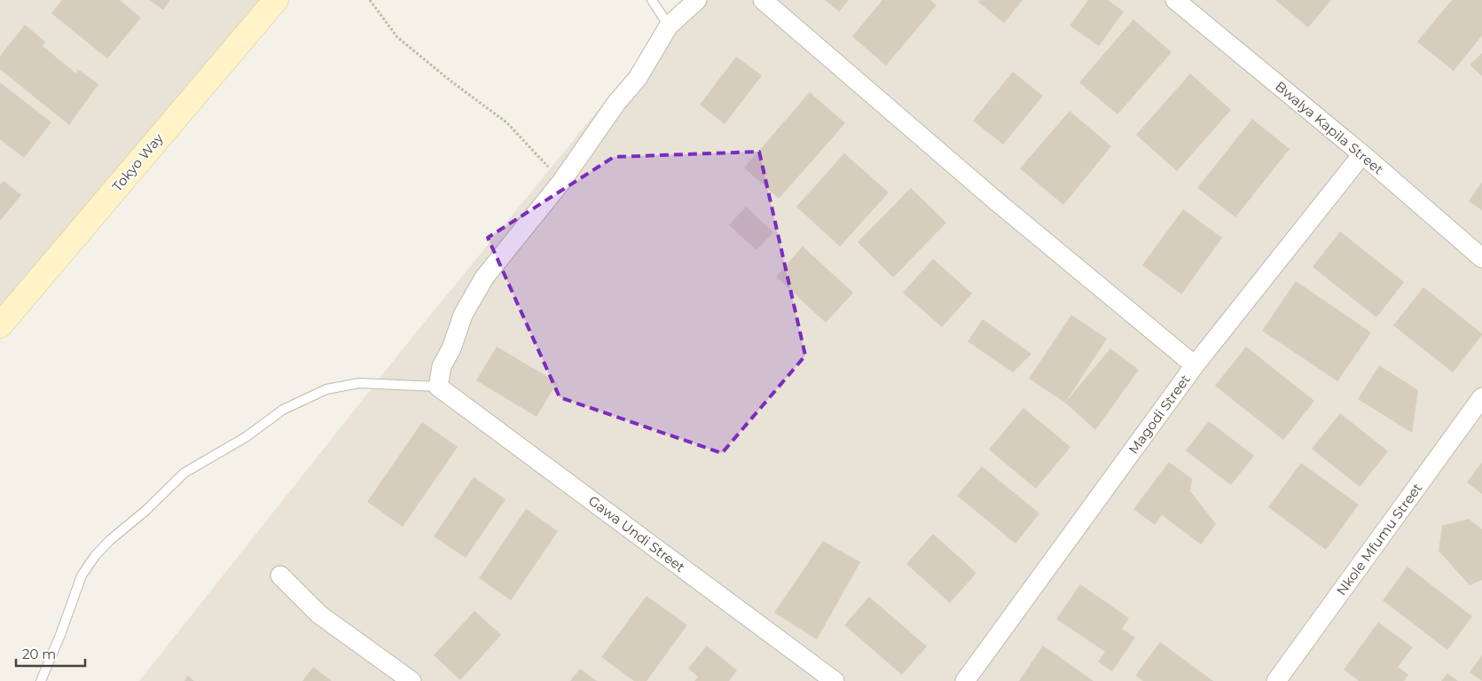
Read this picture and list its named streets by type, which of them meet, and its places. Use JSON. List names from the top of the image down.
{
  "streets": {
    "street": [
      "Bwalya Kapila Street",
      "Tokyo Way",
      "Magodi Street",
      "Gawa Undi Street",
      "Nkole Mfumu Street"
    ]
  },
  "crossings": [
    ["Bwalya Kapila Street", "Magodi Street"]
  ],
  "scale_bar": "20 m"
}
